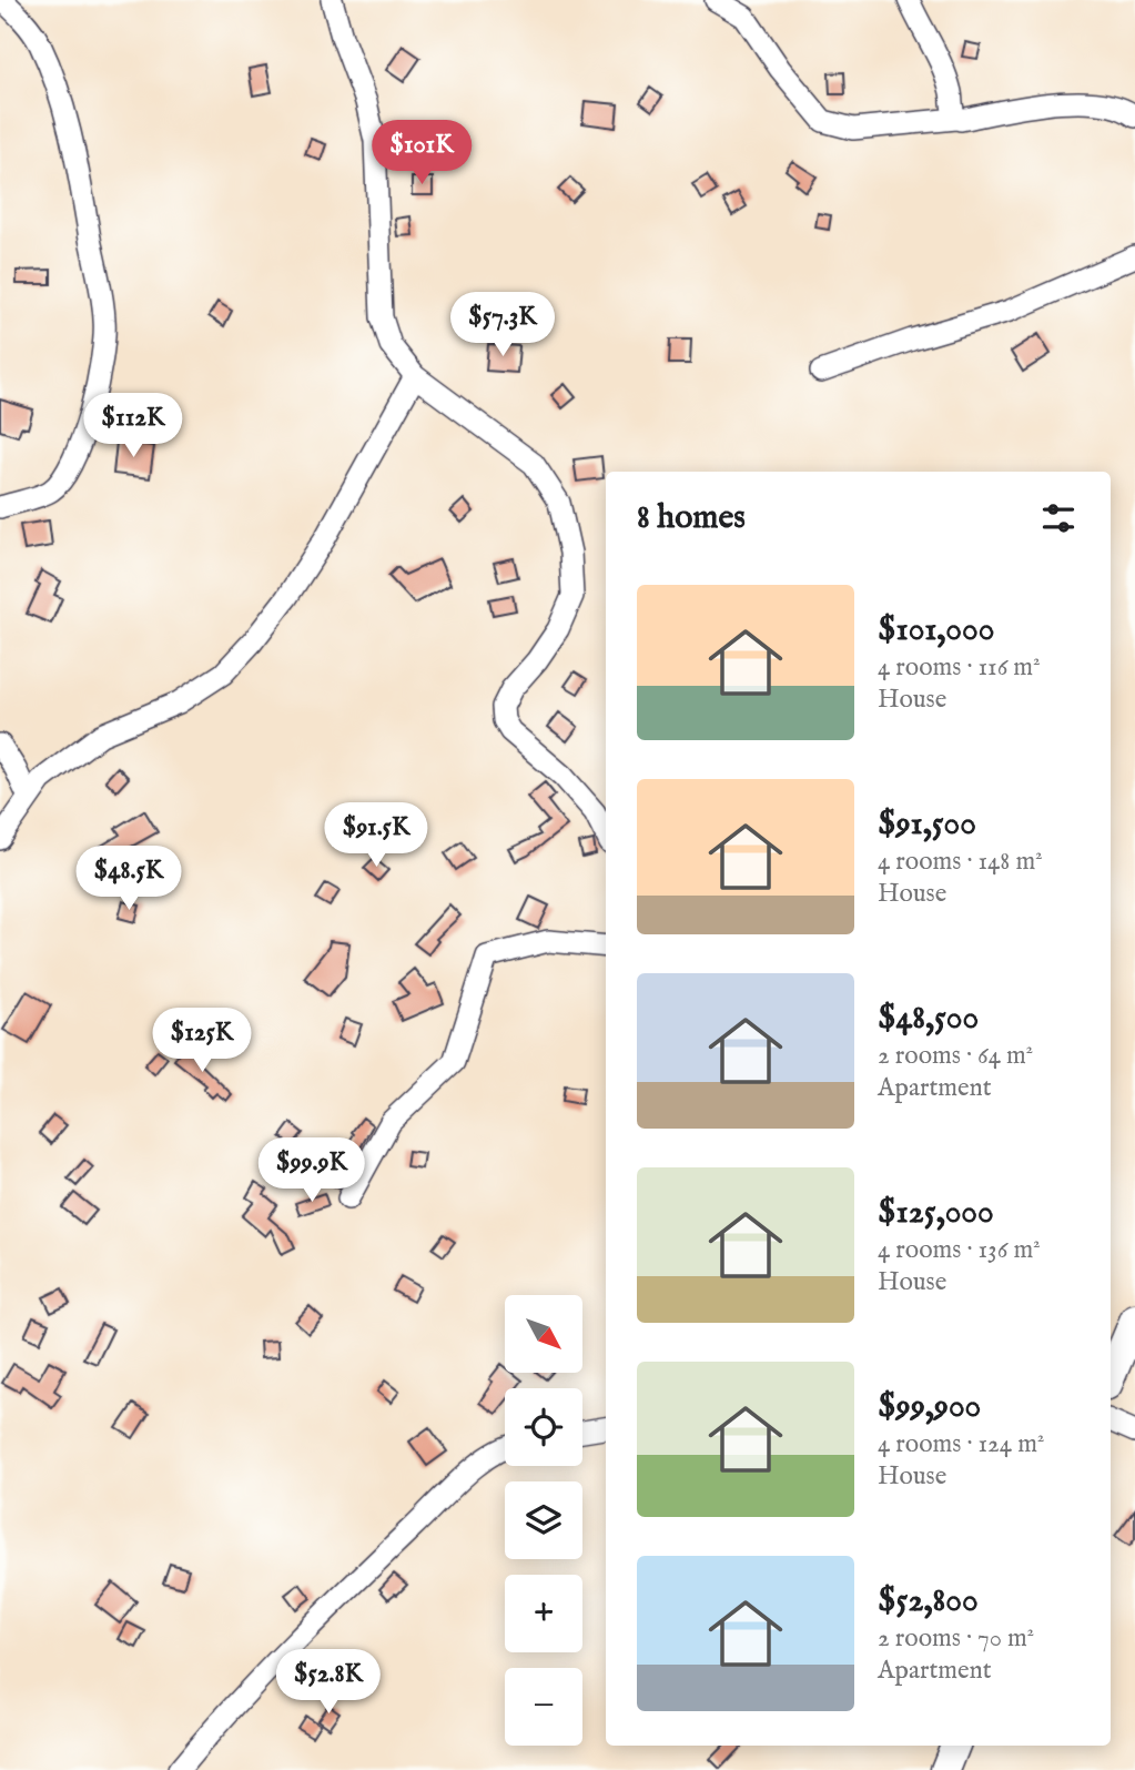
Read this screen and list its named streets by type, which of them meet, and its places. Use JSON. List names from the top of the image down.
{
  "north": "bottom right",
  "page": {
    "price": [
      "$101K",
      "$57.3K",
      "$112K",
      "$91.5K",
      "$48.5K",
      "$125K",
      "$99.9K",
      "$52.8K"
    ],
    "heading": "8 homes",
    "list": [
      {
        "name": "$101,000",
        "note": "4 rooms · 116 m² · House"
      },
      {
        "name": "$91,500",
        "note": "4 rooms · 148 m² · House"
      },
      {
        "name": "$48,500",
        "note": "2 rooms · 64 m² · Apartment"
      },
      {
        "name": "$125,000",
        "note": "4 rooms · 136 m² · House"
      },
      {
        "name": "$99,900",
        "note": "4 rooms · 124 m² · House"
      },
      {
        "name": "$52,800",
        "note": "2 rooms · 70 m² · Apartment"
      }
    ],
    "map_buttons": ["+", "−"]
  }
}
